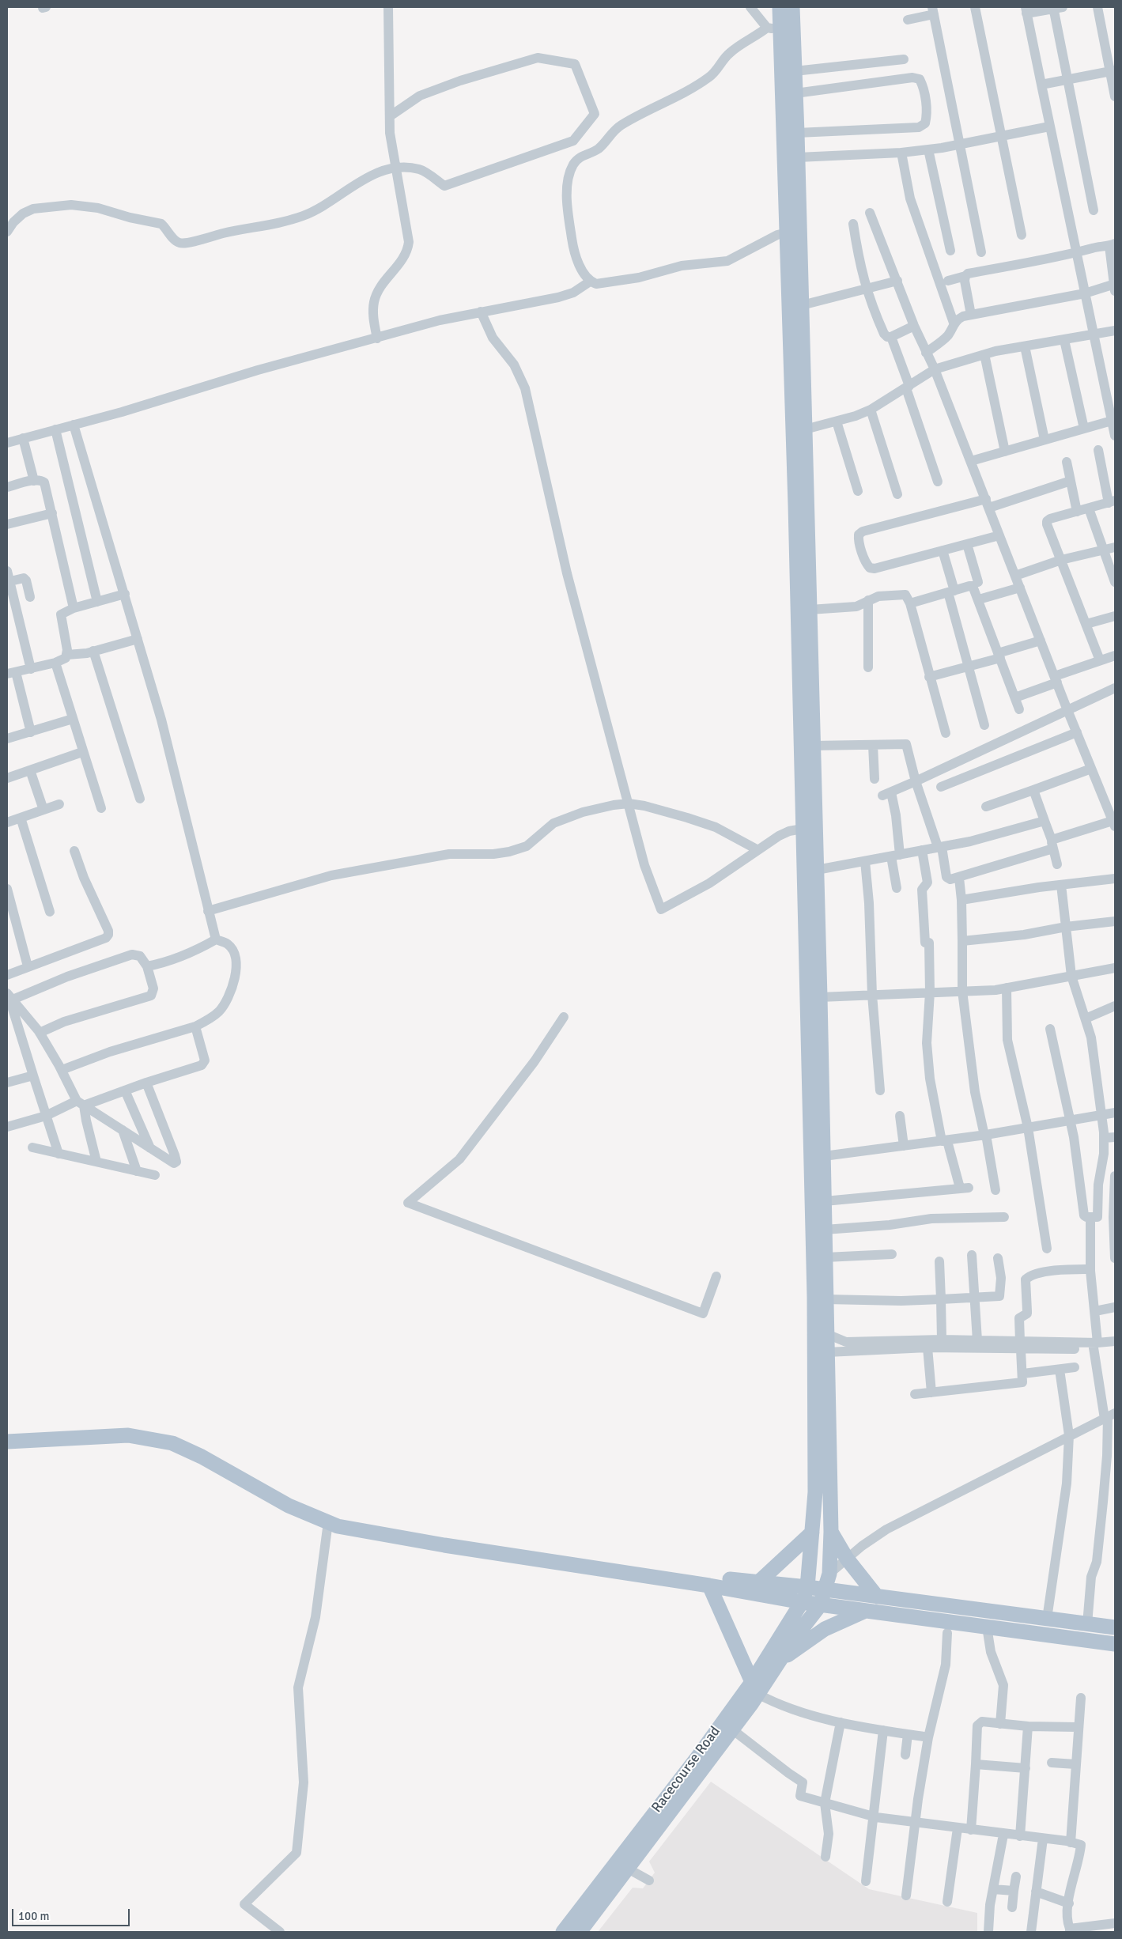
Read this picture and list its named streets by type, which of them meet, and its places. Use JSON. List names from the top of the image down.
{
  "streets": {
    "main road": ["Racecourse Road"]
  },
  "scale_bar": "100 m"
}
